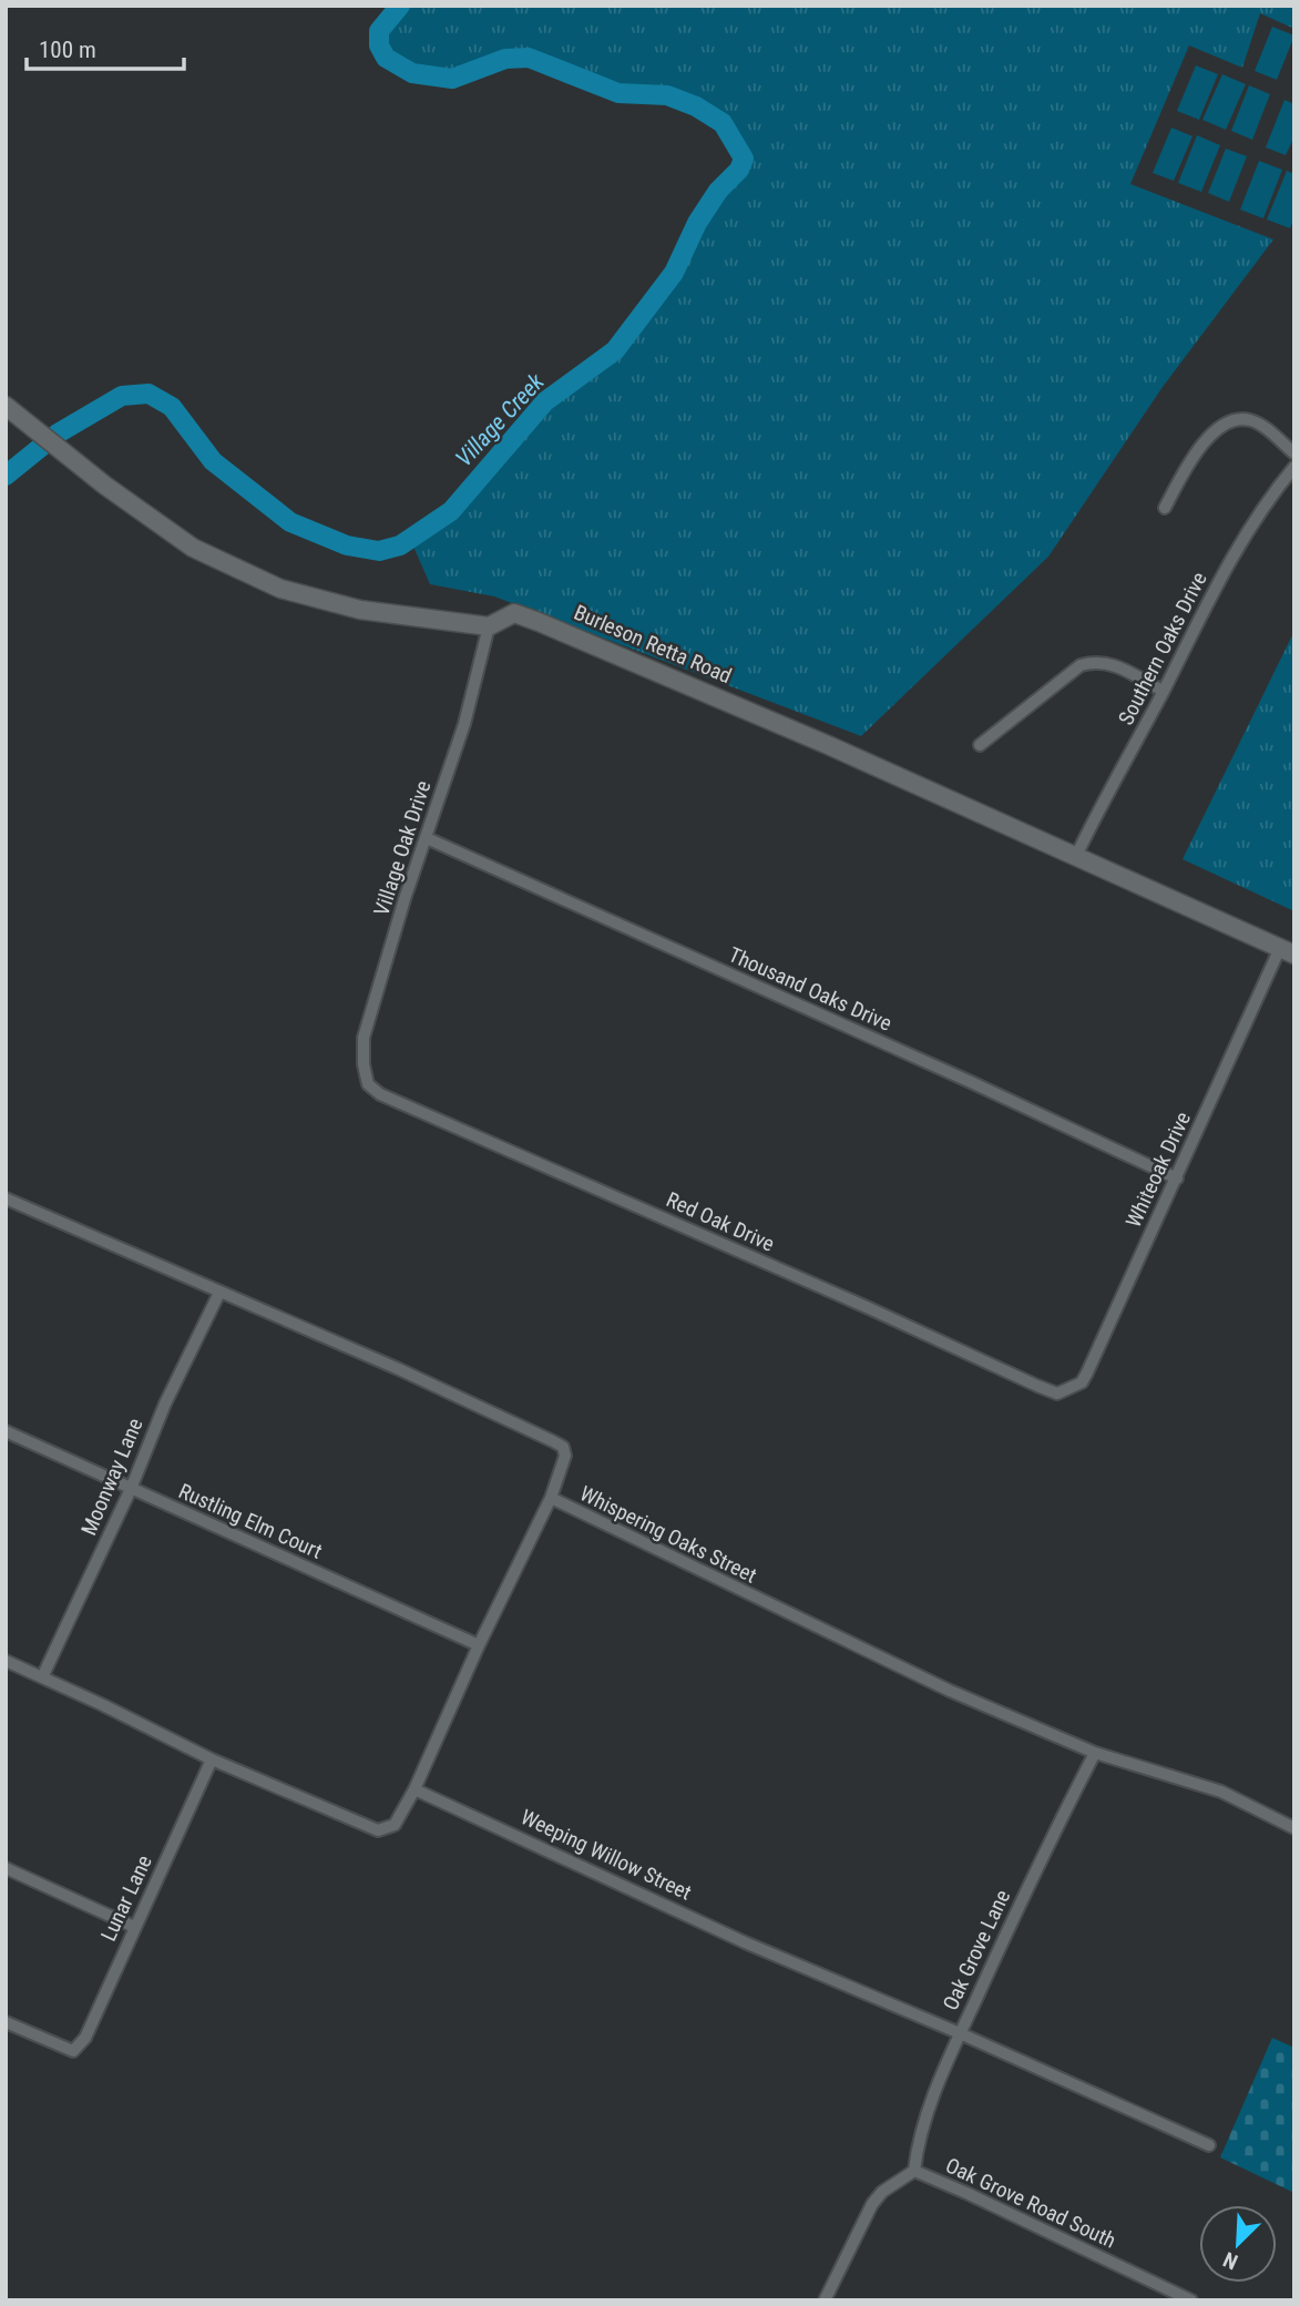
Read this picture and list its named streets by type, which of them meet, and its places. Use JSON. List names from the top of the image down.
{
  "streets": {
    "street": [
      "Burleson Retta Road",
      "Southern Oaks Drive",
      "Village Oak Drive",
      "Thousand Oaks Drive",
      "Whiteoak Drive",
      "Red Oak Drive",
      "Moonway Lane",
      "Rustling Elm Court",
      "Whispering Oaks Street",
      "Weeping Willow Street",
      "Lunar Lane",
      "Oak Grove Lane",
      "Oak Grove Road South"
    ]
  },
  "crossings": [
    ["Burleson Retta Road", "Southern Oaks Drive"],
    ["Burleson Retta Road", "Village Oak Drive"],
    ["Burleson Retta Road", "Whiteoak Drive"],
    ["Village Oak Drive", "Thousand Oaks Drive"],
    ["Village Oak Drive", "Red Oak Drive"],
    ["Thousand Oaks Drive", "Whiteoak Drive"],
    ["Whiteoak Drive", "Red Oak Drive"],
    ["Moonway Lane", "Rustling Elm Court"],
    ["Moonway Lane", "Whispering Oaks Street"],
    ["Whispering Oaks Street", "Oak Grove Lane"],
    ["Weeping Willow Street", "Oak Grove Lane"],
    ["Oak Grove Lane", "Oak Grove Road South"]
  ],
  "water": ["Village Creek"],
  "scale_bar": "100 m",
  "north": "bottom left"
}
